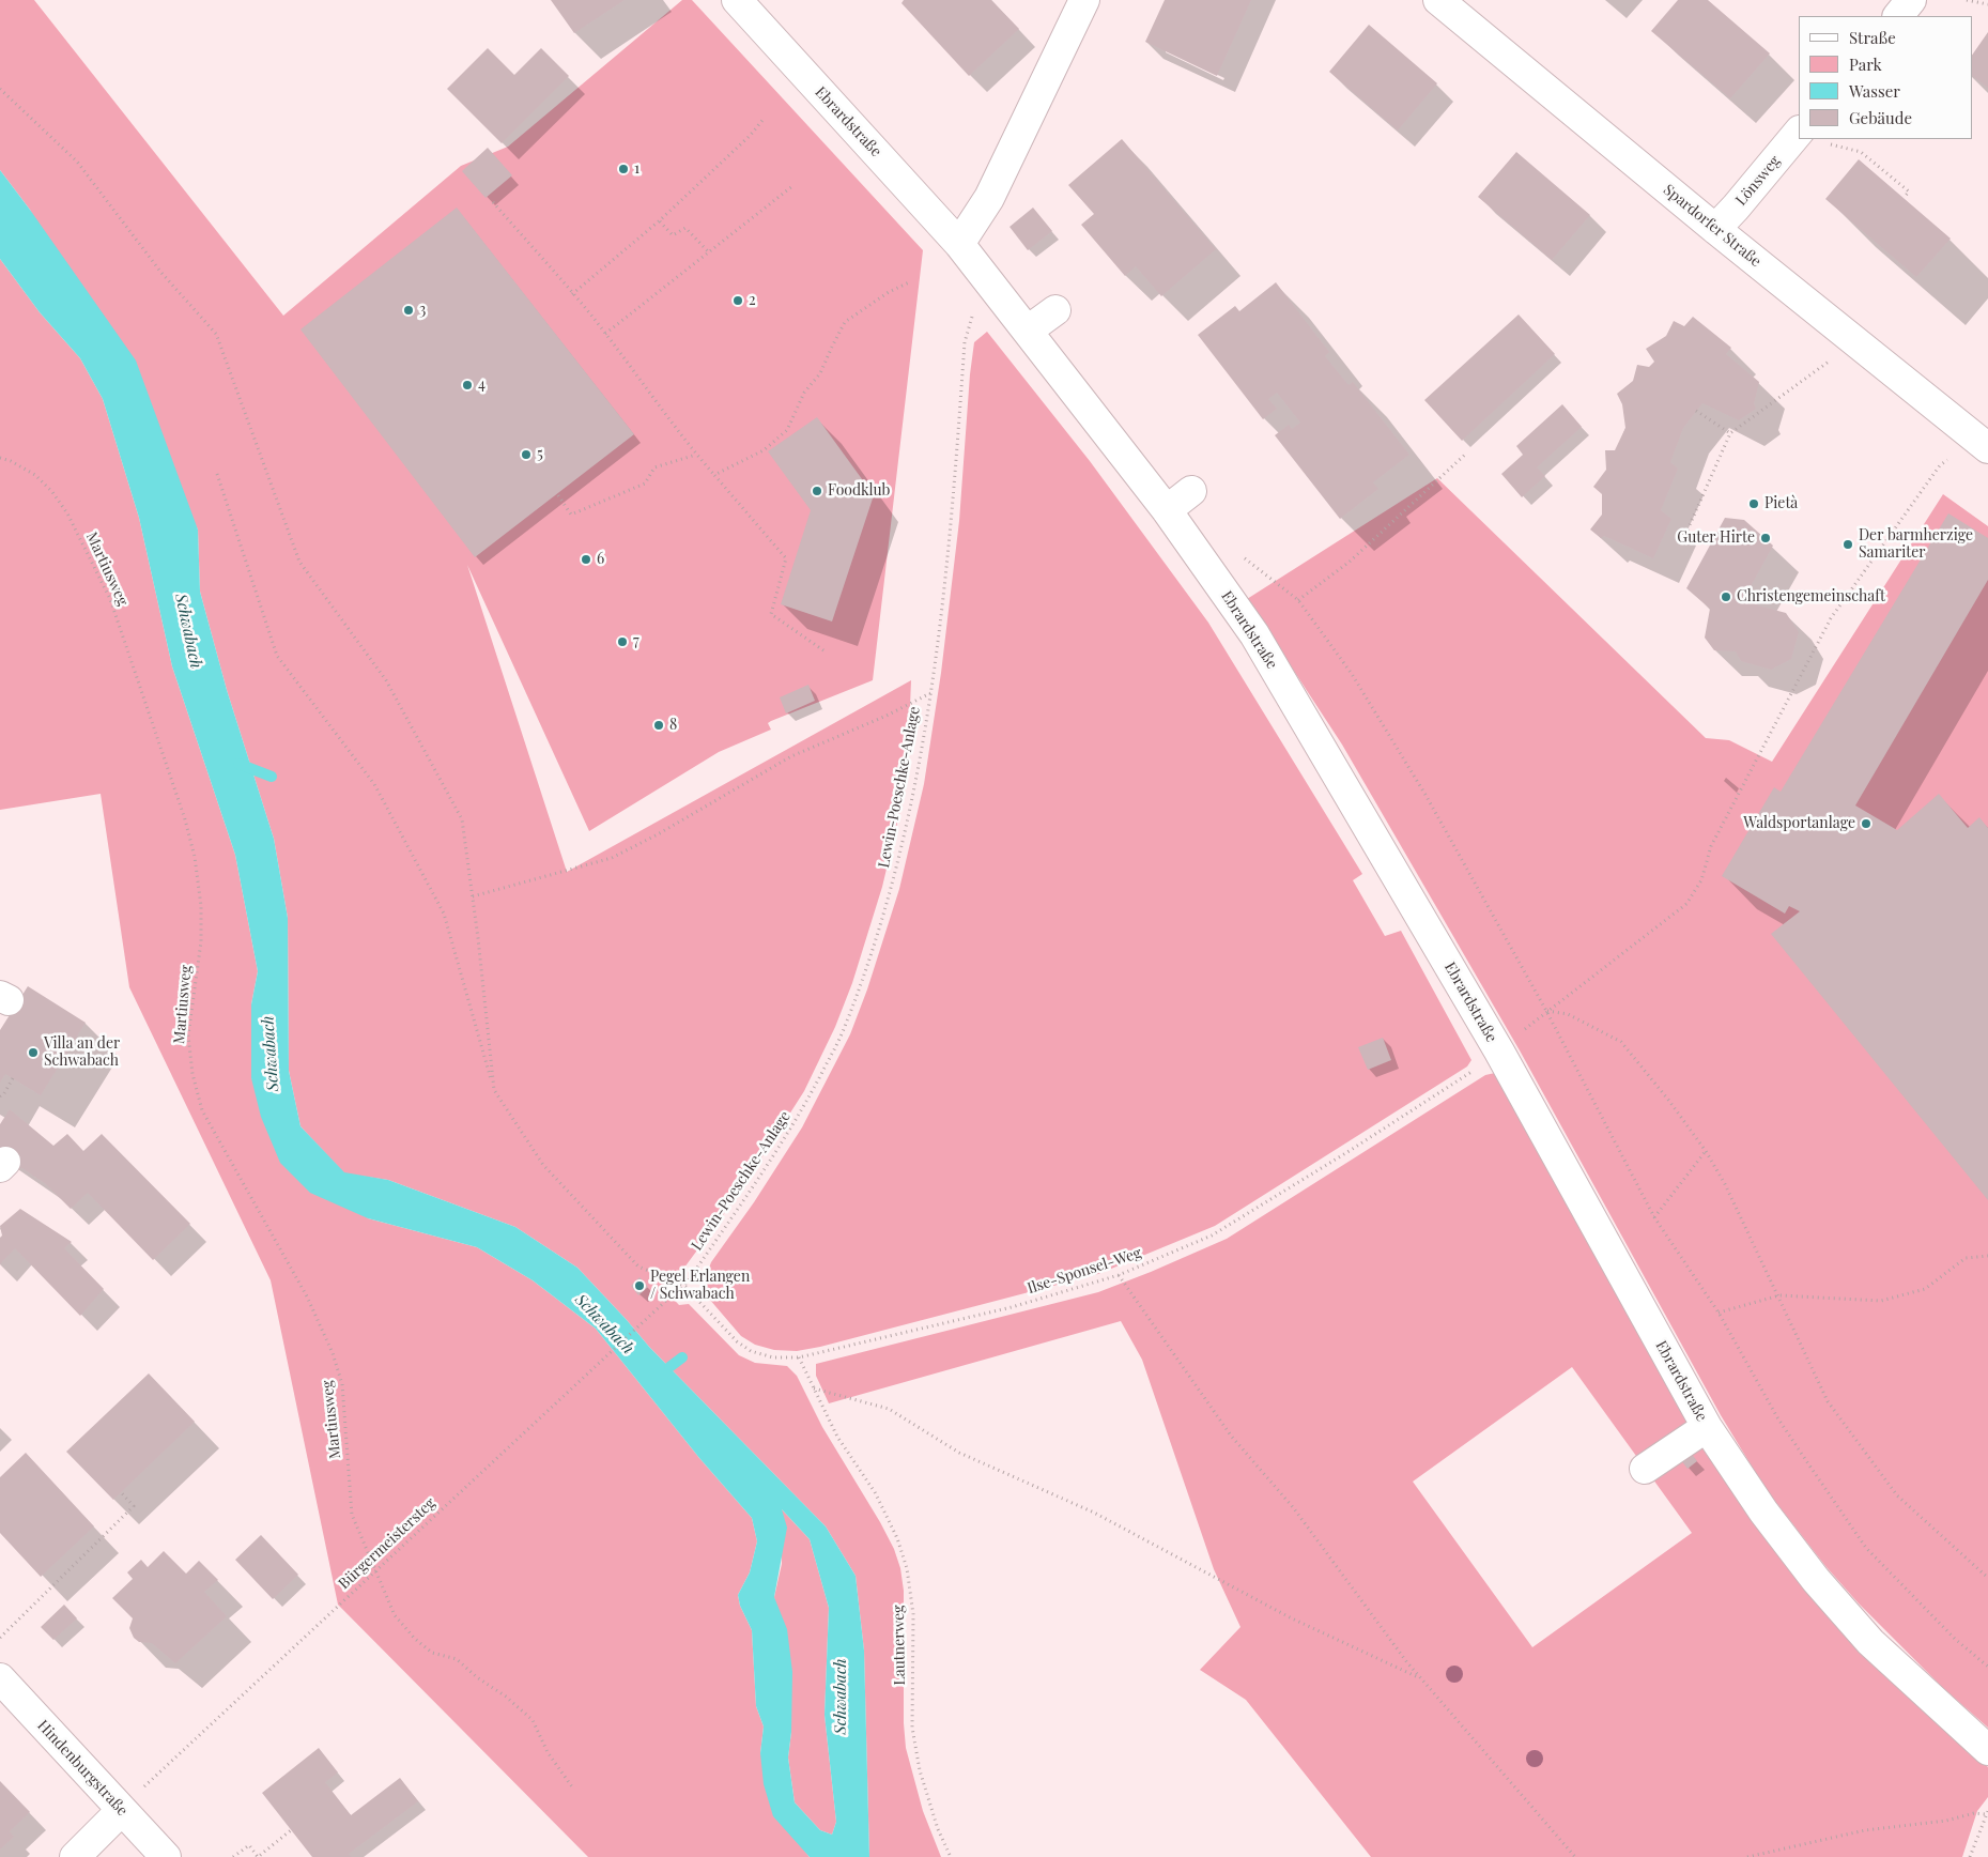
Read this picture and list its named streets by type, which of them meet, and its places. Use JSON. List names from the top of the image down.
{
  "streets": {
    "street": [
      "Ebrardstraße",
      "Lönsweg",
      "Spardorfer Straße",
      "Hindenburgstraße"
    ],
    "path": [
      "Martiusweg",
      "Lewin-Poeschke-Anlage",
      "Ilse-Sponsel-Weg",
      "Bürgermeistersteg",
      "Lautnerweg"
    ]
  },
  "crossings": [
    ["Ebrardstraße", "Ilse-Sponsel-Weg"],
    ["Lönsweg", "Spardorfer Straße"],
    ["Spardorfer Straße", "Ilse-Sponsel-Weg"],
    ["Martiusweg", "Bürgermeistersteg"],
    ["Lewin-Poeschke-Anlage", "Ilse-Sponsel-Weg"],
    ["Lewin-Poeschke-Anlage", "Bürgermeistersteg"],
    ["Ilse-Sponsel-Weg", "Lautnerweg"],
    ["Bürgermeistersteg", "Hindenburgstraße"]
  ],
  "water": ["Schwabach"],
  "places": [
    "1",
    "2",
    "3",
    "4",
    "5",
    "Foodklub",
    "Pietà",
    "Guter Hirte",
    "Der barmherzige Samariter",
    "6",
    "Christengemeinschaft",
    "7",
    "8",
    "Waldsportanlage",
    "Villa an der Schwabach",
    "Pegel Erlangen / Schwabach"
  ],
  "legend": [
    "Straße",
    "Park",
    "Wasser",
    "Gebäude"
  ]
}
